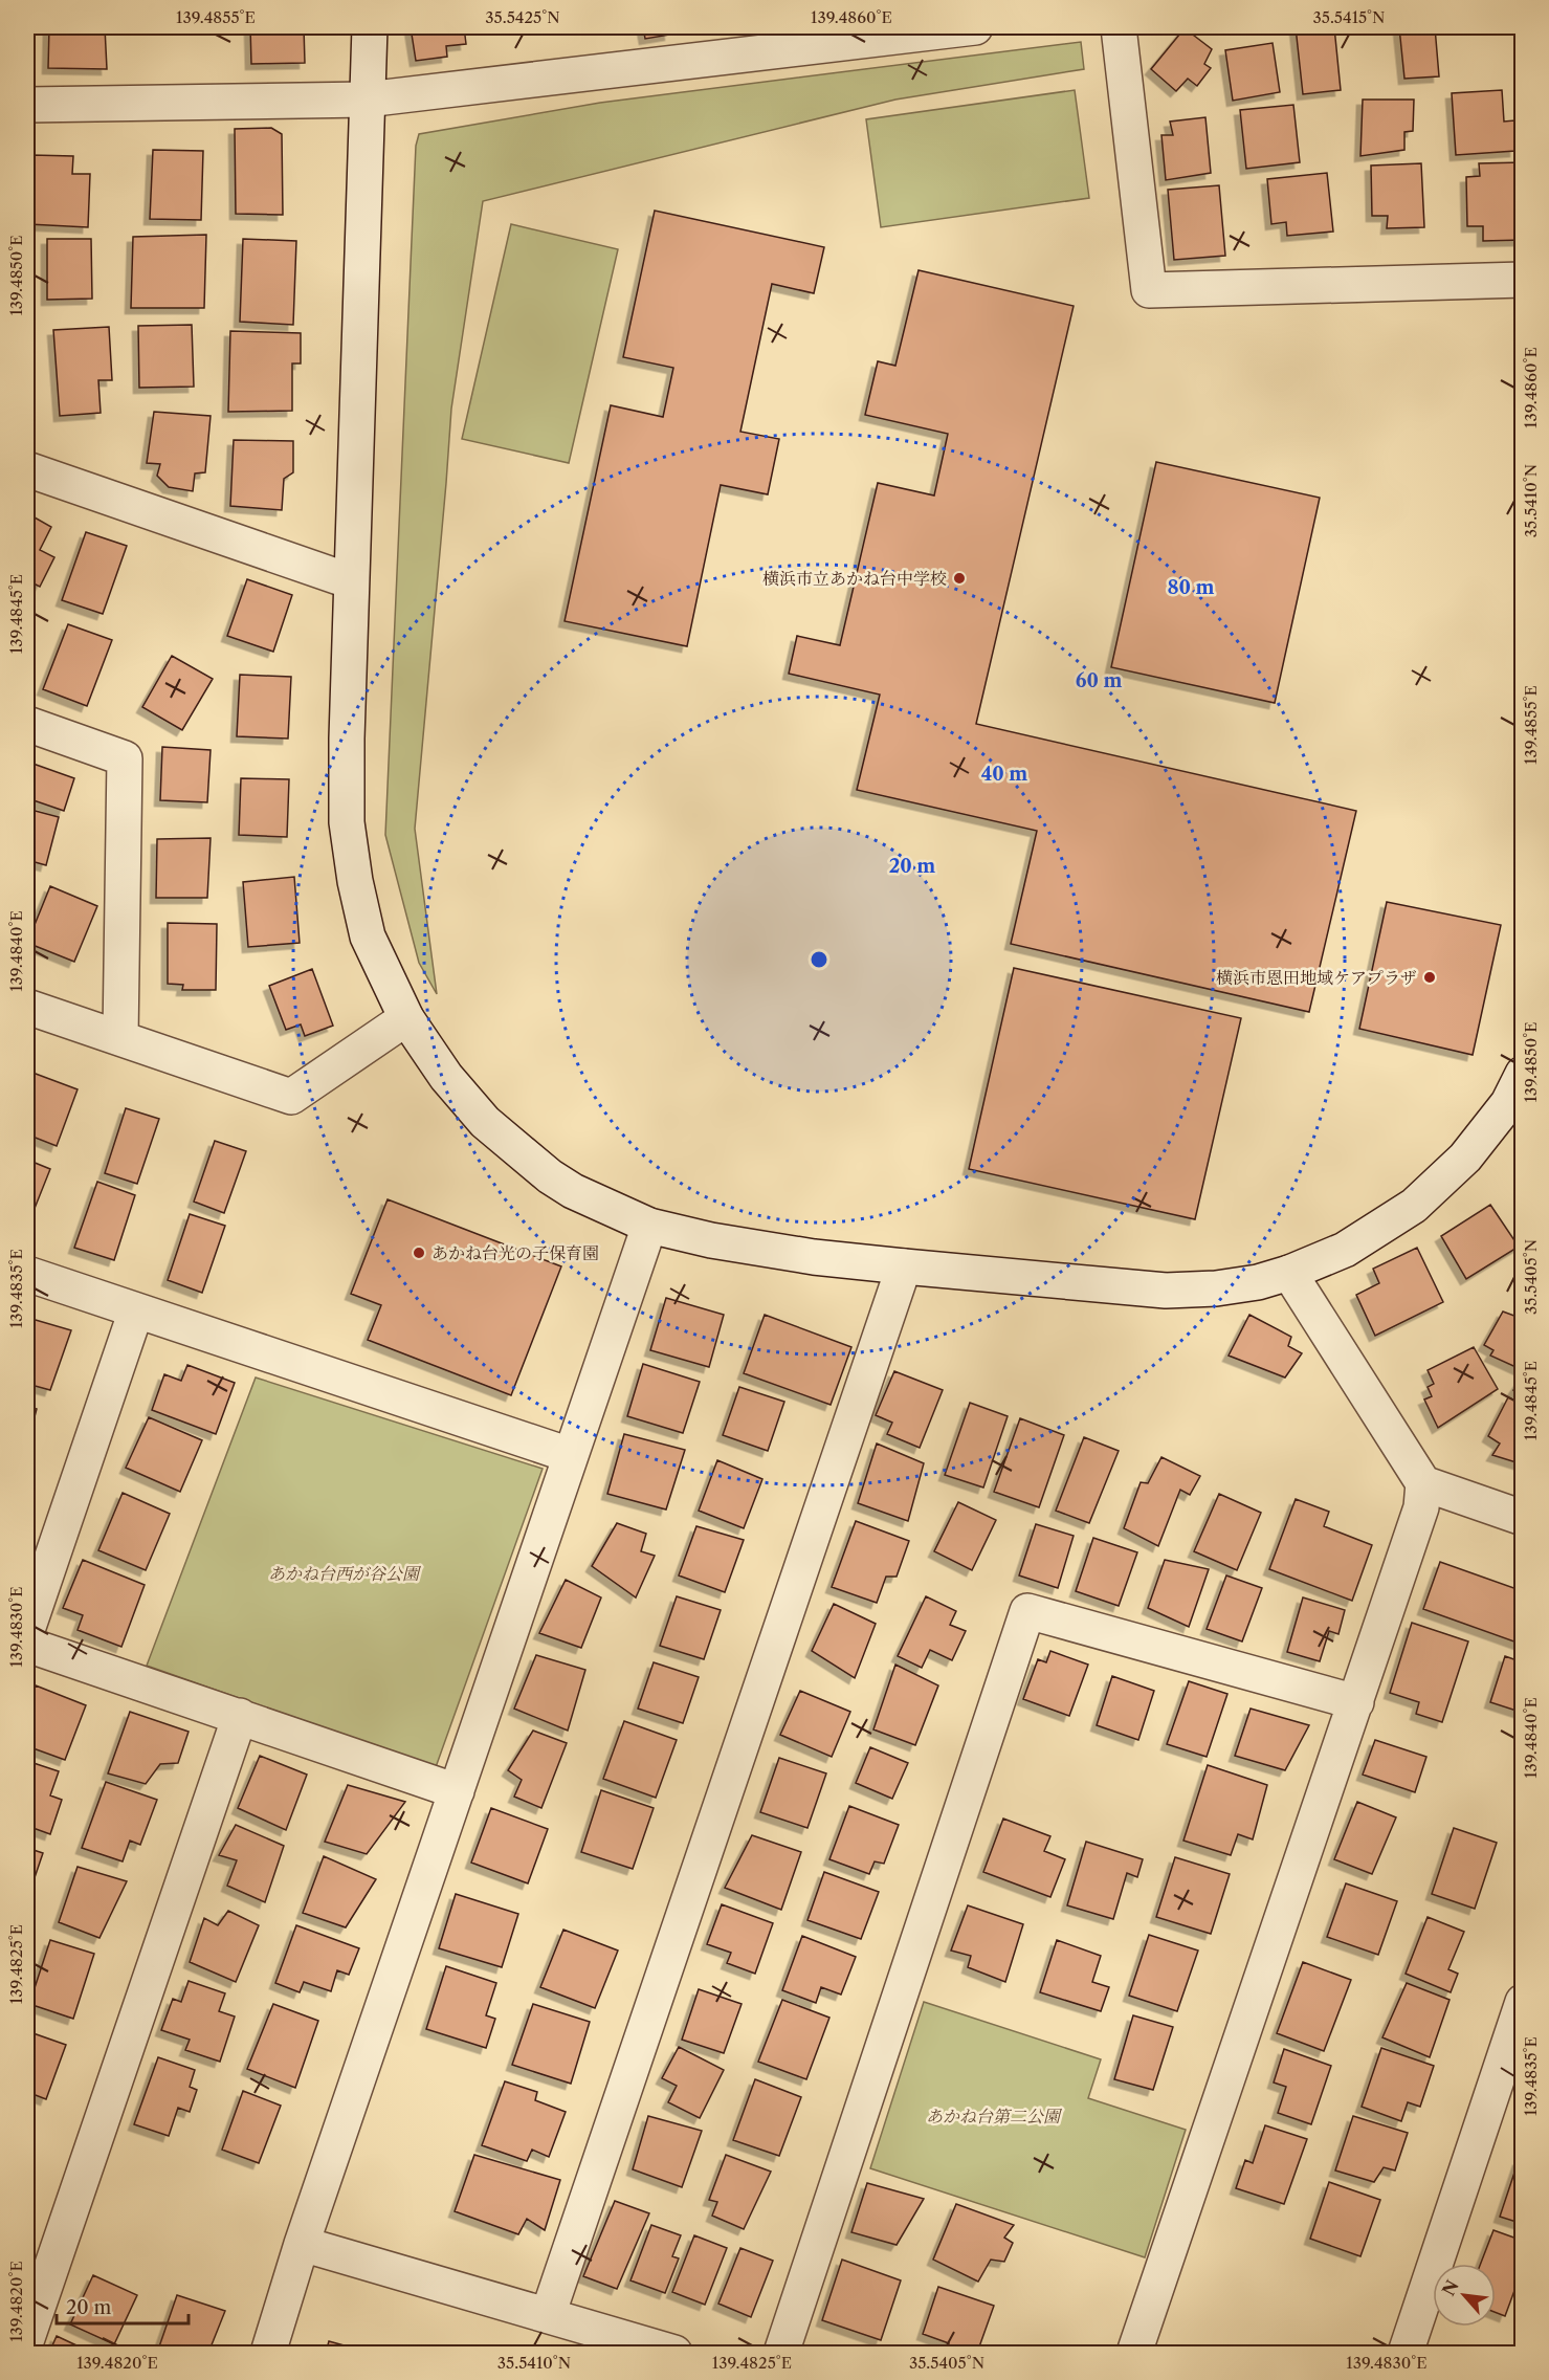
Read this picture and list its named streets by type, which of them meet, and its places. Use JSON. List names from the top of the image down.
{
  "parks": ["あかね台西が谷公園", "あかね台第二公園"],
  "places": ["横浜市立あかね台中学校", "横浜市恩田地域ケアプラザ", "あかね台光の子保育園"],
  "scale_bar": "20 m",
  "north": "top left",
  "coordinates": [
    "139.4855°E",
    "35.5425°N",
    "139.4860°E",
    "35.5415°N",
    "139.4850°E",
    "35.5410°N",
    "139.4845°E",
    "139.4840°E",
    "35.5405°N",
    "139.4835°E",
    "139.4830°E",
    "139.4825°E",
    "139.4820°E"
  ],
  "rings": [
    "80 m",
    "60 m",
    "40 m",
    "20 m"
  ]
}
